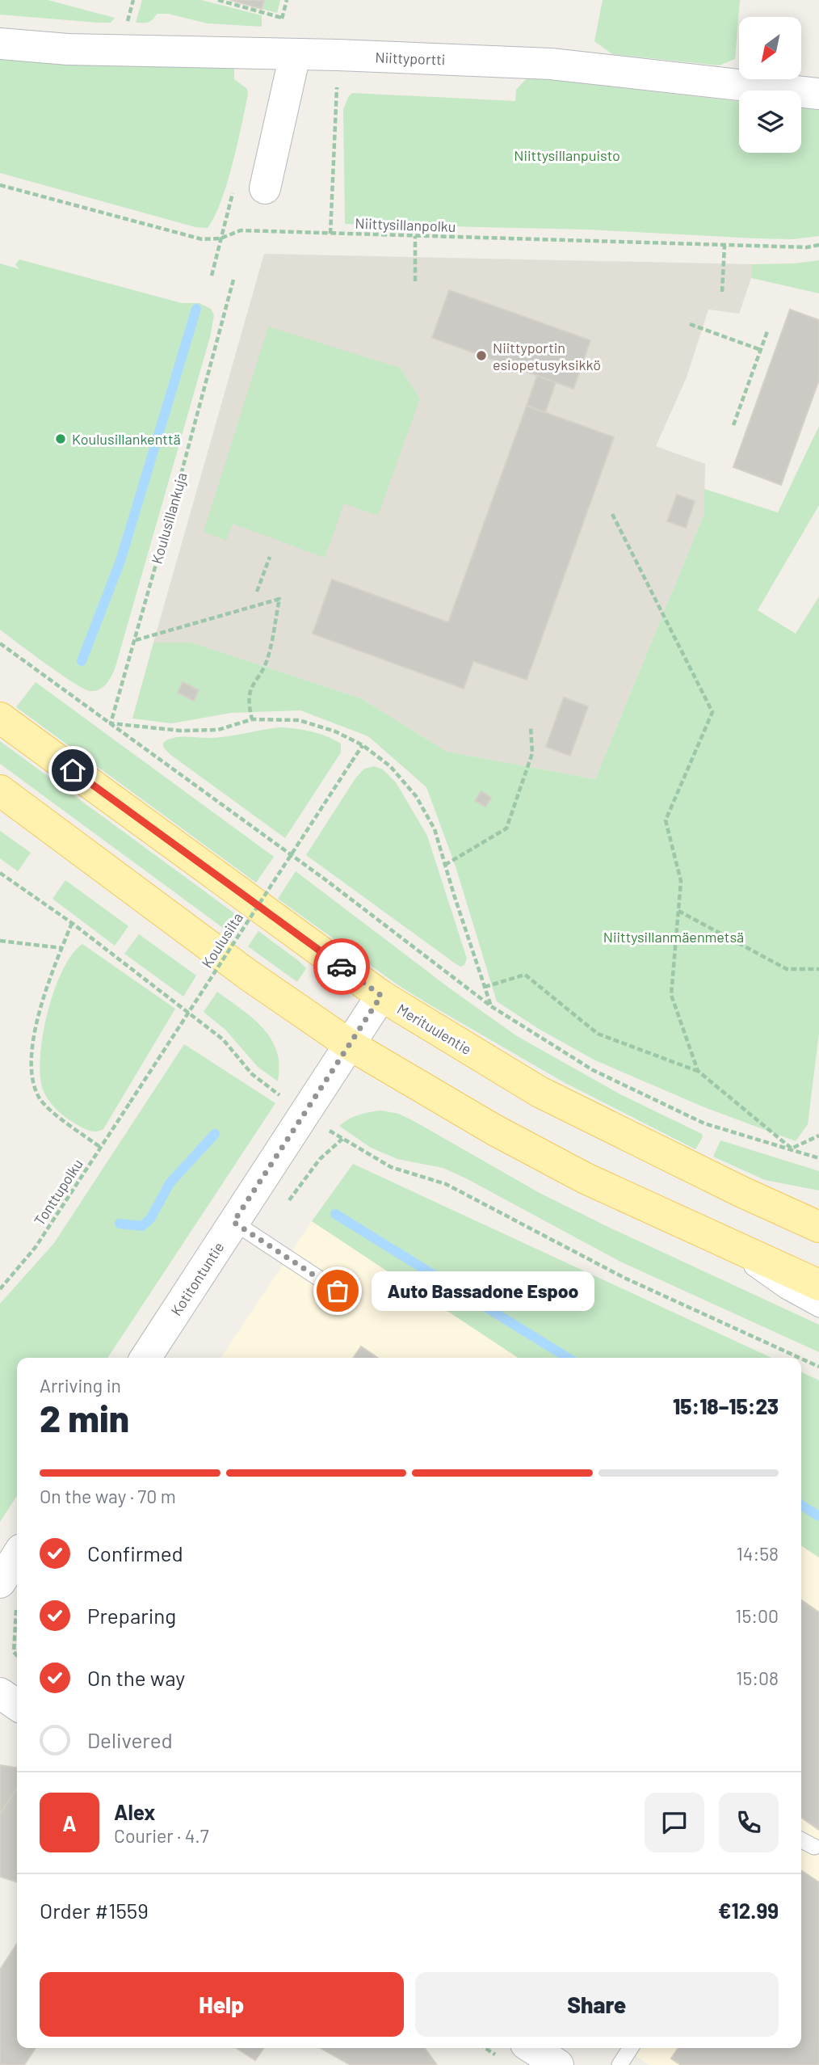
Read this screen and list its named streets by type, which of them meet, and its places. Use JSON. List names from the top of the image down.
{
  "streets": {
    "main road": ["Merituulentie"],
    "street": ["Niittyportti", "Kotitontuntie"],
    "path": [
      "Niittysillanpolku",
      "Koulusillankuja",
      "Koulusilta",
      "Tonttupolku"
    ]
  },
  "crossings": [
    ["Koulusilta", "Tonttupolku"],
    ["Merituulentie", "Kotitontuntie"]
  ],
  "parks": ["Niittysillanpuisto", "Niittysillanmäenmetsä"],
  "places": ["Niittyportin esiopetusyksikkö", "Koulusillankenttä", "Auto Bassadone Espoo"],
  "north": "bottom left",
  "page": {
    "bubble": "Auto Bassadone Espoo",
    "heading": ["2 min", "Arriving in", "15:18–15:23"],
    "panel": [
      "Alex",
      "Courier · 4.7",
      "Order #1559",
      "€12.99"
    ],
    "bar": "On the way · 70 m",
    "list": [
      ["Confirmed", "14:58"],
      ["Preparing", "15:00"],
      ["On the way", "15:08"],
      "Delivered"
    ],
    "round": "A",
    "buttons": ["Help", "Share"]
  }
}
